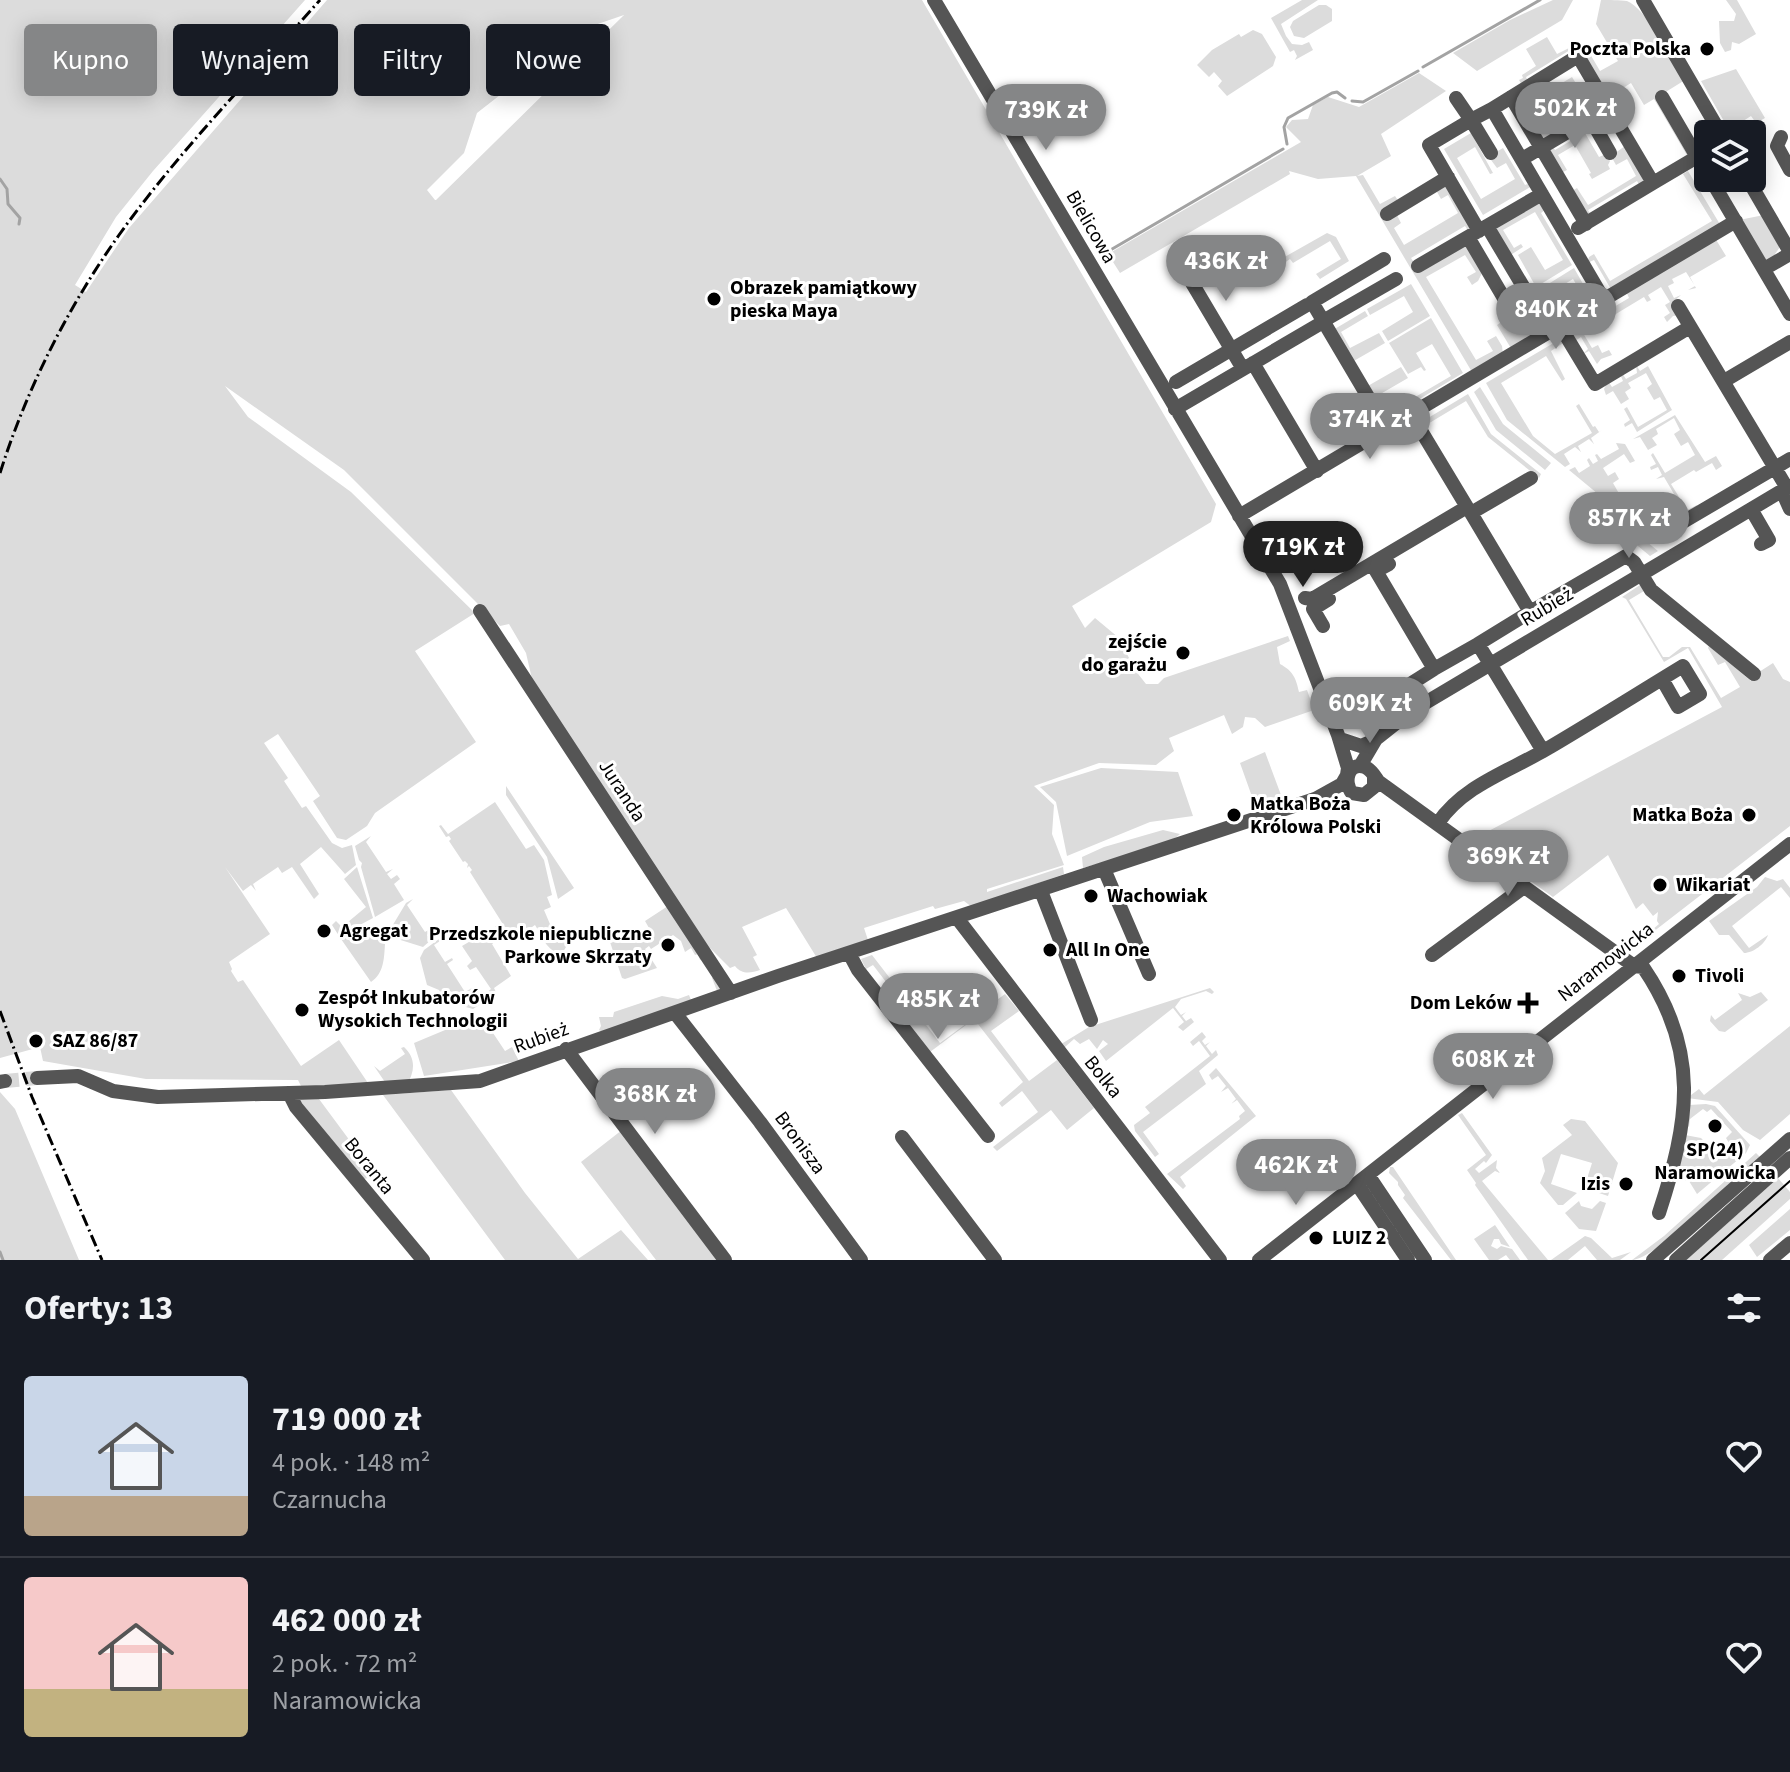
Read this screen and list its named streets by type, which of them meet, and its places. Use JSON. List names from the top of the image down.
{
  "streets": {
    "street": [
      "Bielicowa",
      "Rubież",
      "Juranda",
      "Naramowicka",
      "Bolka",
      "Bronisza",
      "Boranta"
    ]
  },
  "crossings": [
    ["Bielicowa", "Rubież"],
    ["Rubież", "Juranda"],
    ["Rubież", "Naramowicka"],
    ["Rubież", "Bolka"],
    ["Rubież", "Bronisza"],
    ["Rubież", "Boranta"]
  ],
  "places": {
    "other": [
      "Poczta Polska",
      "Obrazek pamiątkowy pieska Maya",
      "zejście do garażu",
      "Matka Boża Królowa Polski",
      "Matka Boża",
      "Wikariat",
      "Wachowiak",
      "Agregat",
      "Przedszkole niepubliczne Parkowe Skrzaty",
      "All In One",
      "Tivoli",
      "Zespół Inkubatorów Wysokich Technologii",
      "SAZ 86/87",
      "SP(24) Naramowicka",
      "Izis",
      "LUIZ 2"
    ],
    "health": ["Dom Leków"]
  },
  "page": {
    "chip": [
      "Kupno",
      "Wynajem",
      "Filtry",
      "Nowe"
    ],
    "price": [
      "502K zł",
      "739K zł",
      "436K zł",
      "840K zł",
      "374K zł",
      "857K zł",
      "719K zł",
      "609K zł",
      "369K zł",
      "485K zł",
      "608K zł",
      "368K zł",
      "462K zł"
    ],
    "heading": "Oferty: 13",
    "list": [
      {
        "name": "719 000 zł",
        "note": "4 pok. · 148 m² · Czarnucha"
      },
      {
        "name": "462 000 zł",
        "note": "2 pok. · 72 m² · Naramowicka"
      }
    ]
  }
}
